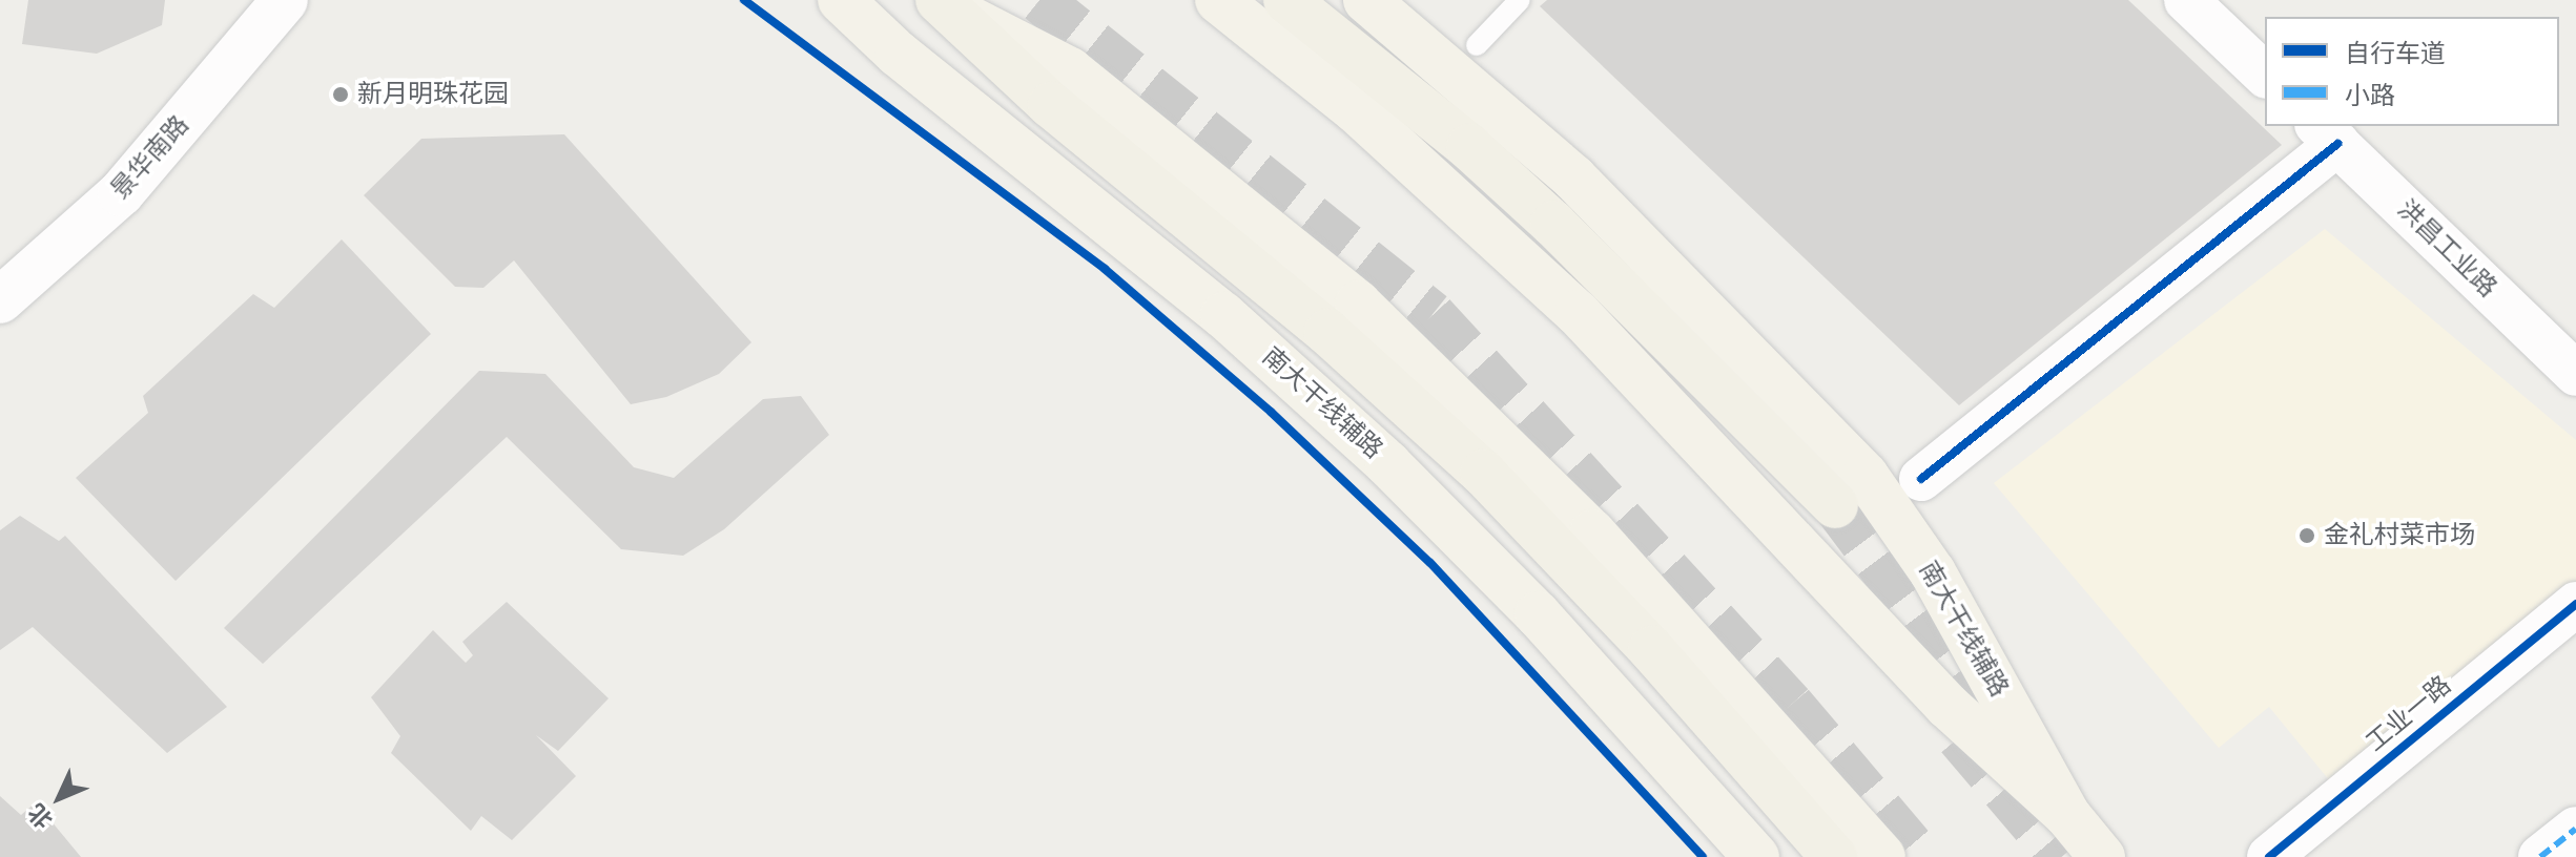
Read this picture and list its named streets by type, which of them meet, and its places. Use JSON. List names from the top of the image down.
{
  "streets": {
    "main road": ["景华南路", "南大干线辅路"],
    "street": ["洪昌工业路", "工业一路"]
  },
  "places": ["新月明珠花园", "金礼村菜市场"],
  "legend": ["自行车道", "小路"],
  "north": "bottom left"
}
